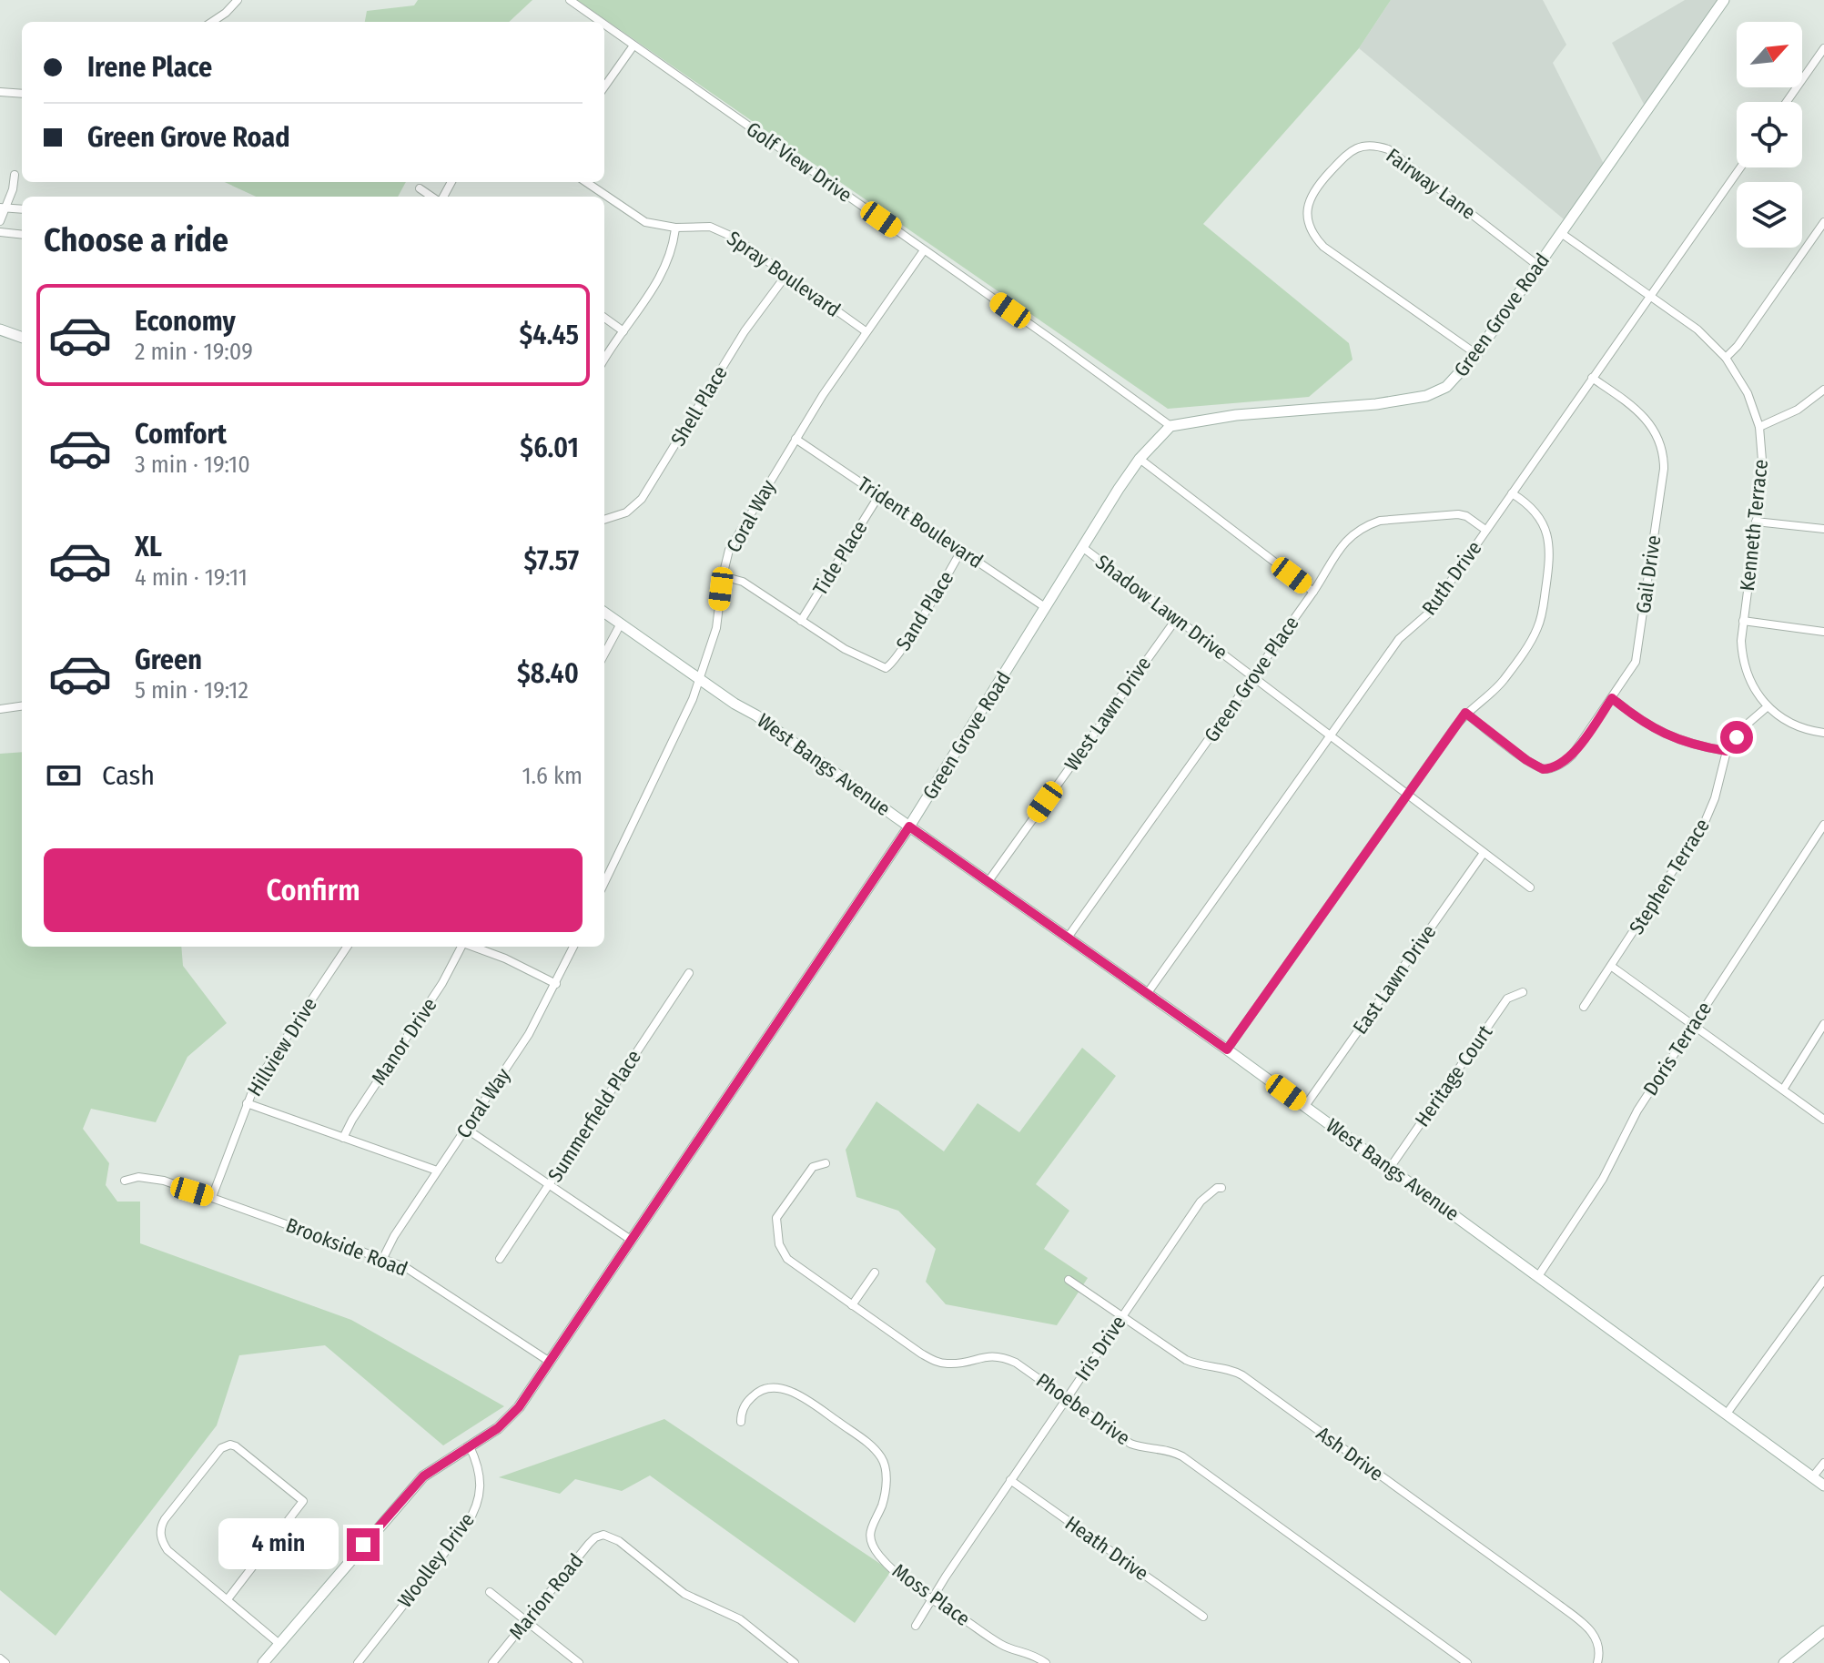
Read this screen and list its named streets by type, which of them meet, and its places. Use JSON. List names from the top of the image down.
{
  "streets": {
    "street": [
      "Golf View Drive",
      "Fairway Lane",
      "Spray Boulevard",
      "Green Grove Road",
      "Shell Place",
      "Coral Way",
      "Trident Boulevard",
      "Kenneth Terrace",
      "Tide Place",
      "Gail Drive",
      "Ruth Drive",
      "Shadow Lawn Drive",
      "Sand Place",
      "Green Grove Place",
      "West Lawn Drive",
      "West Bangs Avenue",
      "Stephen Terrace",
      "East Lawn Drive",
      "Manor Drive",
      "Hillview Drive",
      "Doris Terrace",
      "Heritage Court",
      "Summerfield Place",
      "Brookside Road",
      "Iris Drive",
      "Phoebe Drive",
      "Ash Drive",
      "Heath Drive",
      "Woolley Drive",
      "Moss Place",
      "Marion Road"
    ]
  },
  "crossings": [
    ["Golf View Drive", "Green Grove Road"],
    ["Golf View Drive", "Coral Way"],
    ["Fairway Lane", "Green Grove Road"],
    ["Spray Boulevard", "Shell Place"],
    ["Spray Boulevard", "Coral Way"],
    ["Green Grove Road", "Trident Boulevard"],
    ["Green Grove Road", "Kenneth Terrace"],
    ["Green Grove Road", "Shadow Lawn Drive"],
    ["Green Grove Road", "West Bangs Avenue"],
    ["Green Grove Road", "Brookside Road"],
    ["Green Grove Road", "Woolley Drive"],
    ["Coral Way", "Trident Boulevard"],
    ["Coral Way", "West Bangs Avenue"],
    ["Coral Way", "Brookside Road"],
    ["Trident Boulevard", "Tide Place"],
    ["Trident Boulevard", "Sand Place"],
    ["Kenneth Terrace", "Ruth Drive"],
    ["Kenneth Terrace", "Stephen Terrace"],
    ["Tide Place", "Sand Place"],
    ["Gail Drive", "Ruth Drive"],
    ["Ruth Drive", "Shadow Lawn Drive"],
    ["Ruth Drive", "Green Grove Place"],
    ["Ruth Drive", "West Bangs Avenue"],
    ["Shadow Lawn Drive", "Green Grove Place"],
    ["Shadow Lawn Drive", "West Lawn Drive"],
    ["Shadow Lawn Drive", "East Lawn Drive"],
    ["Green Grove Place", "West Bangs Avenue"],
    ["West Lawn Drive", "West Bangs Avenue"],
    ["West Bangs Avenue", "East Lawn Drive"],
    ["West Bangs Avenue", "Doris Terrace"],
    ["West Bangs Avenue", "Heritage Court"],
    ["Hillview Drive", "Brookside Road"],
    ["Iris Drive", "Phoebe Drive"],
    ["Iris Drive", "Ash Drive"],
    ["Iris Drive", "Heath Drive"],
    ["Iris Drive", "Moss Place"]
  ],
  "north": "top right",
  "page": {
    "banner": ["Irene Place", "Green Grove Road"],
    "heading": "Choose a ride",
    "list": [
      {
        "name": "Economy",
        "note": "2 min · 19:09",
        "value": "$4.45"
      },
      {
        "name": "Comfort",
        "note": "3 min · 19:10",
        "value": "$6.01"
      },
      {
        "name": "XL",
        "note": "4 min · 19:11",
        "value": "$7.57"
      },
      {
        "name": "Green",
        "note": "5 min · 19:12",
        "value": "$8.40"
      }
    ],
    "pay": ["Cash", "1.6 km"],
    "buttons": "Confirm",
    "bubble": "4 min"
  }
}
